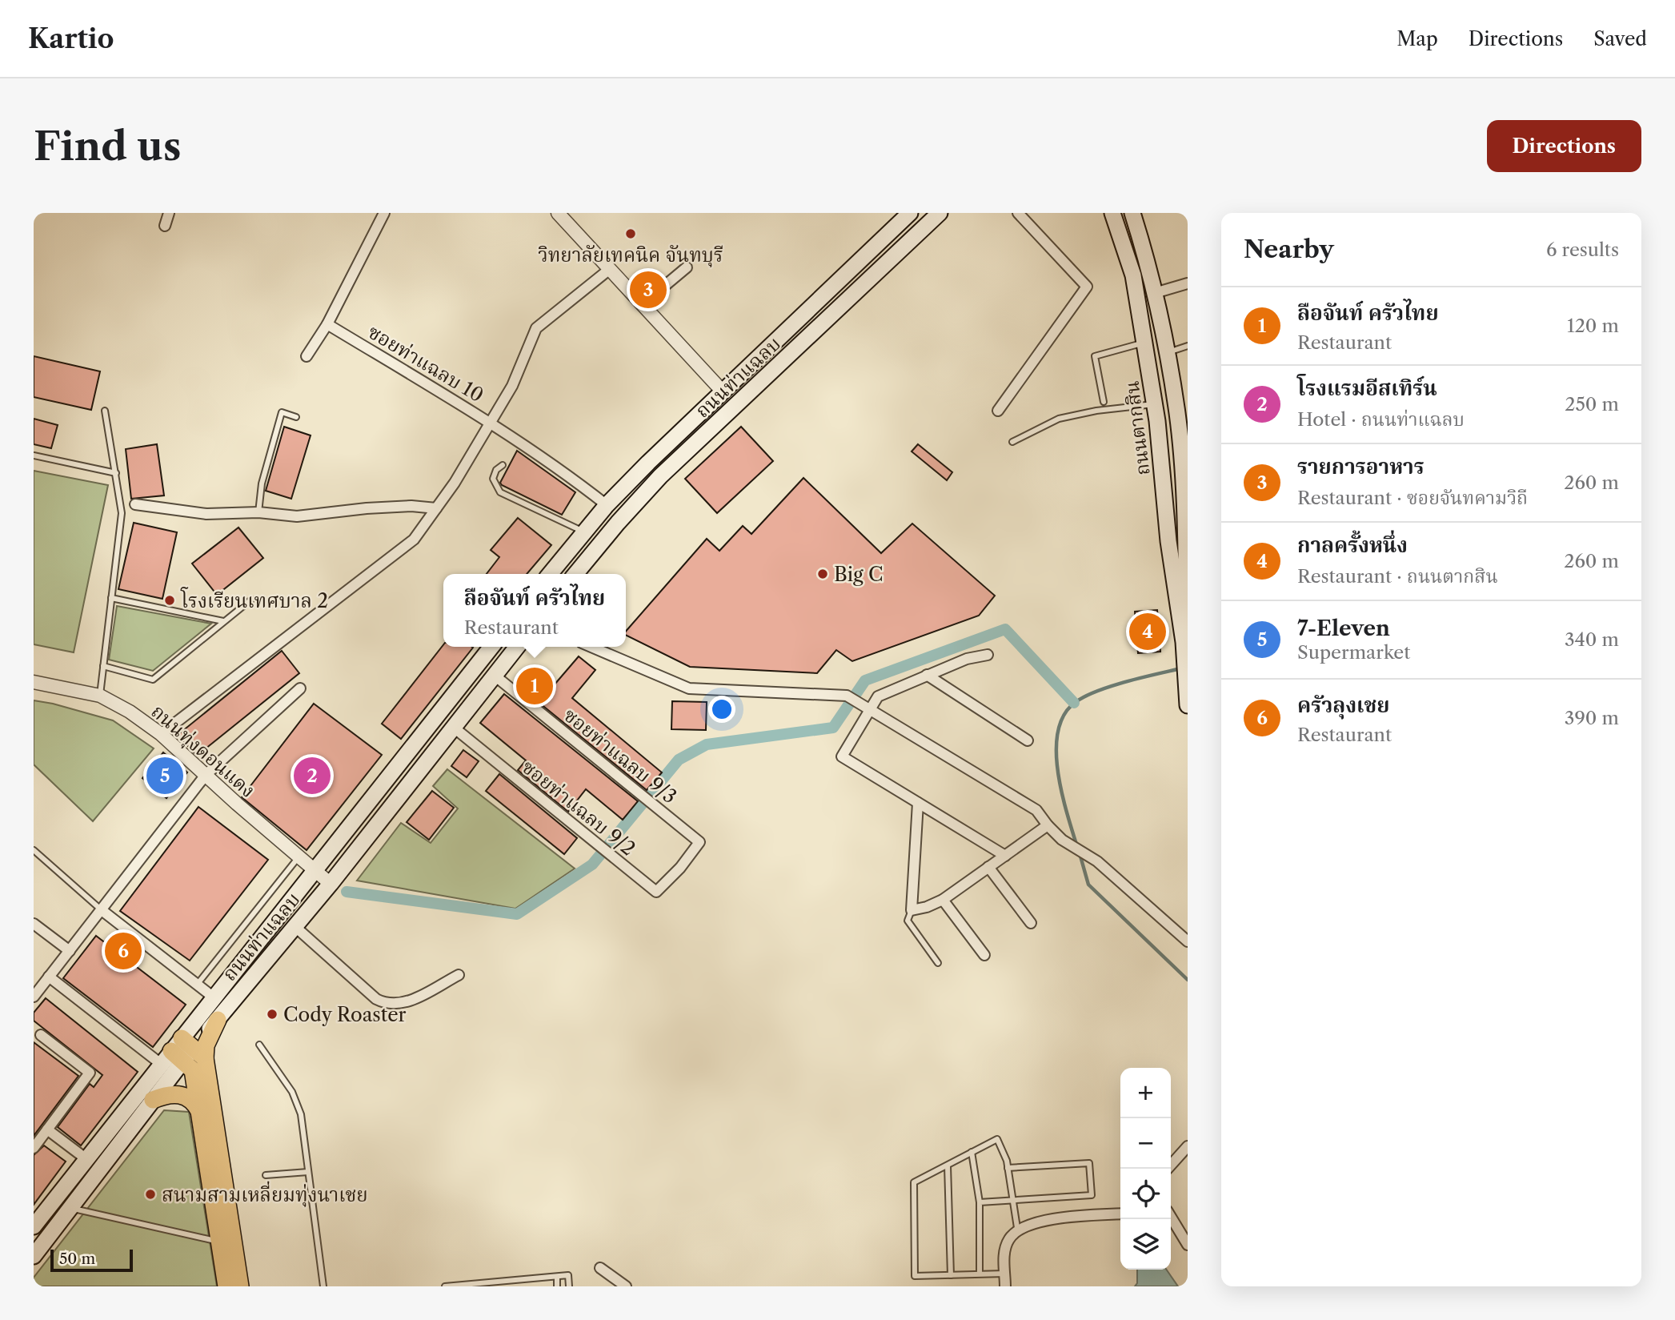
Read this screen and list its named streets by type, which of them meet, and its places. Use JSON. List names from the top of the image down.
{
  "streets": {
    "main road": ["ถนนท่าแฉลบ", "ถนนตากสิน"],
    "street": [
      "ซอยท่าแฉลบ 10",
      "ถนนทุ่งดอนแดง",
      "ซอยท่าแฉลบ 9/3",
      "ซอยท่าแฉลบ 9/2"
    ]
  },
  "crossings": [
    ["ซอยท่าแฉลบ 10", "ถนนท่าแฉลบ"],
    ["ถนนท่าแฉลบ", "ถนนทุ่งดอนแดง"],
    ["ถนนท่าแฉลบ", "ซอยท่าแฉลบ 9/3"],
    ["ถนนท่าแฉลบ", "ซอยท่าแฉลบ 9/2"],
    ["ซอยท่าแฉลบ 9/3", "ซอยท่าแฉลบ 9/2"]
  ],
  "places": [
    "วิทยาลัยเทคนิค จันทบุรี",
    "Big C",
    "โรงเรียนเทศบาล 2",
    "Cody Roaster",
    "สนามสามเหลี่ยมทุ่งนาเชย"
  ],
  "scale_bar": "50 m",
  "page": {
    "header": "Kartio",
    "nav": ["Map", "Directions", "Saved"],
    "buttons": "Directions",
    "title": "Find us",
    "heading": ["Nearby", "6 results"],
    "pins": [
      "3",
      "4",
      "1",
      "2",
      "5",
      "6"
    ],
    "list": [
      {
        "mark": "1",
        "name": "ลือจันท์ ครัวไทย",
        "note": "Restaurant",
        "value": "120 m"
      },
      {
        "mark": "2",
        "name": "โรงแรมอีสเทิร์น",
        "note": "Hotel · ถนนท่าแฉลบ",
        "value": "250 m"
      },
      {
        "mark": "3",
        "name": "รายการอาหาร",
        "note": "Restaurant · ซอยจันทคามวิถี",
        "value": "260 m"
      },
      {
        "mark": "4",
        "name": "กาลครั้งหนึ่ง",
        "note": "Restaurant · ถนนตากสิน",
        "value": "260 m"
      },
      {
        "mark": "5",
        "name": "7-Eleven",
        "note": "Supermarket",
        "value": "340 m"
      },
      {
        "mark": "6",
        "name": "ครัวลุงเชย",
        "note": "Restaurant",
        "value": "390 m"
      }
    ],
    "popup": ["ลือจันท์ ครัวไทย", "Restaurant"],
    "map_buttons": ["+", "−"],
    "scale": "50 m"
  }
}
